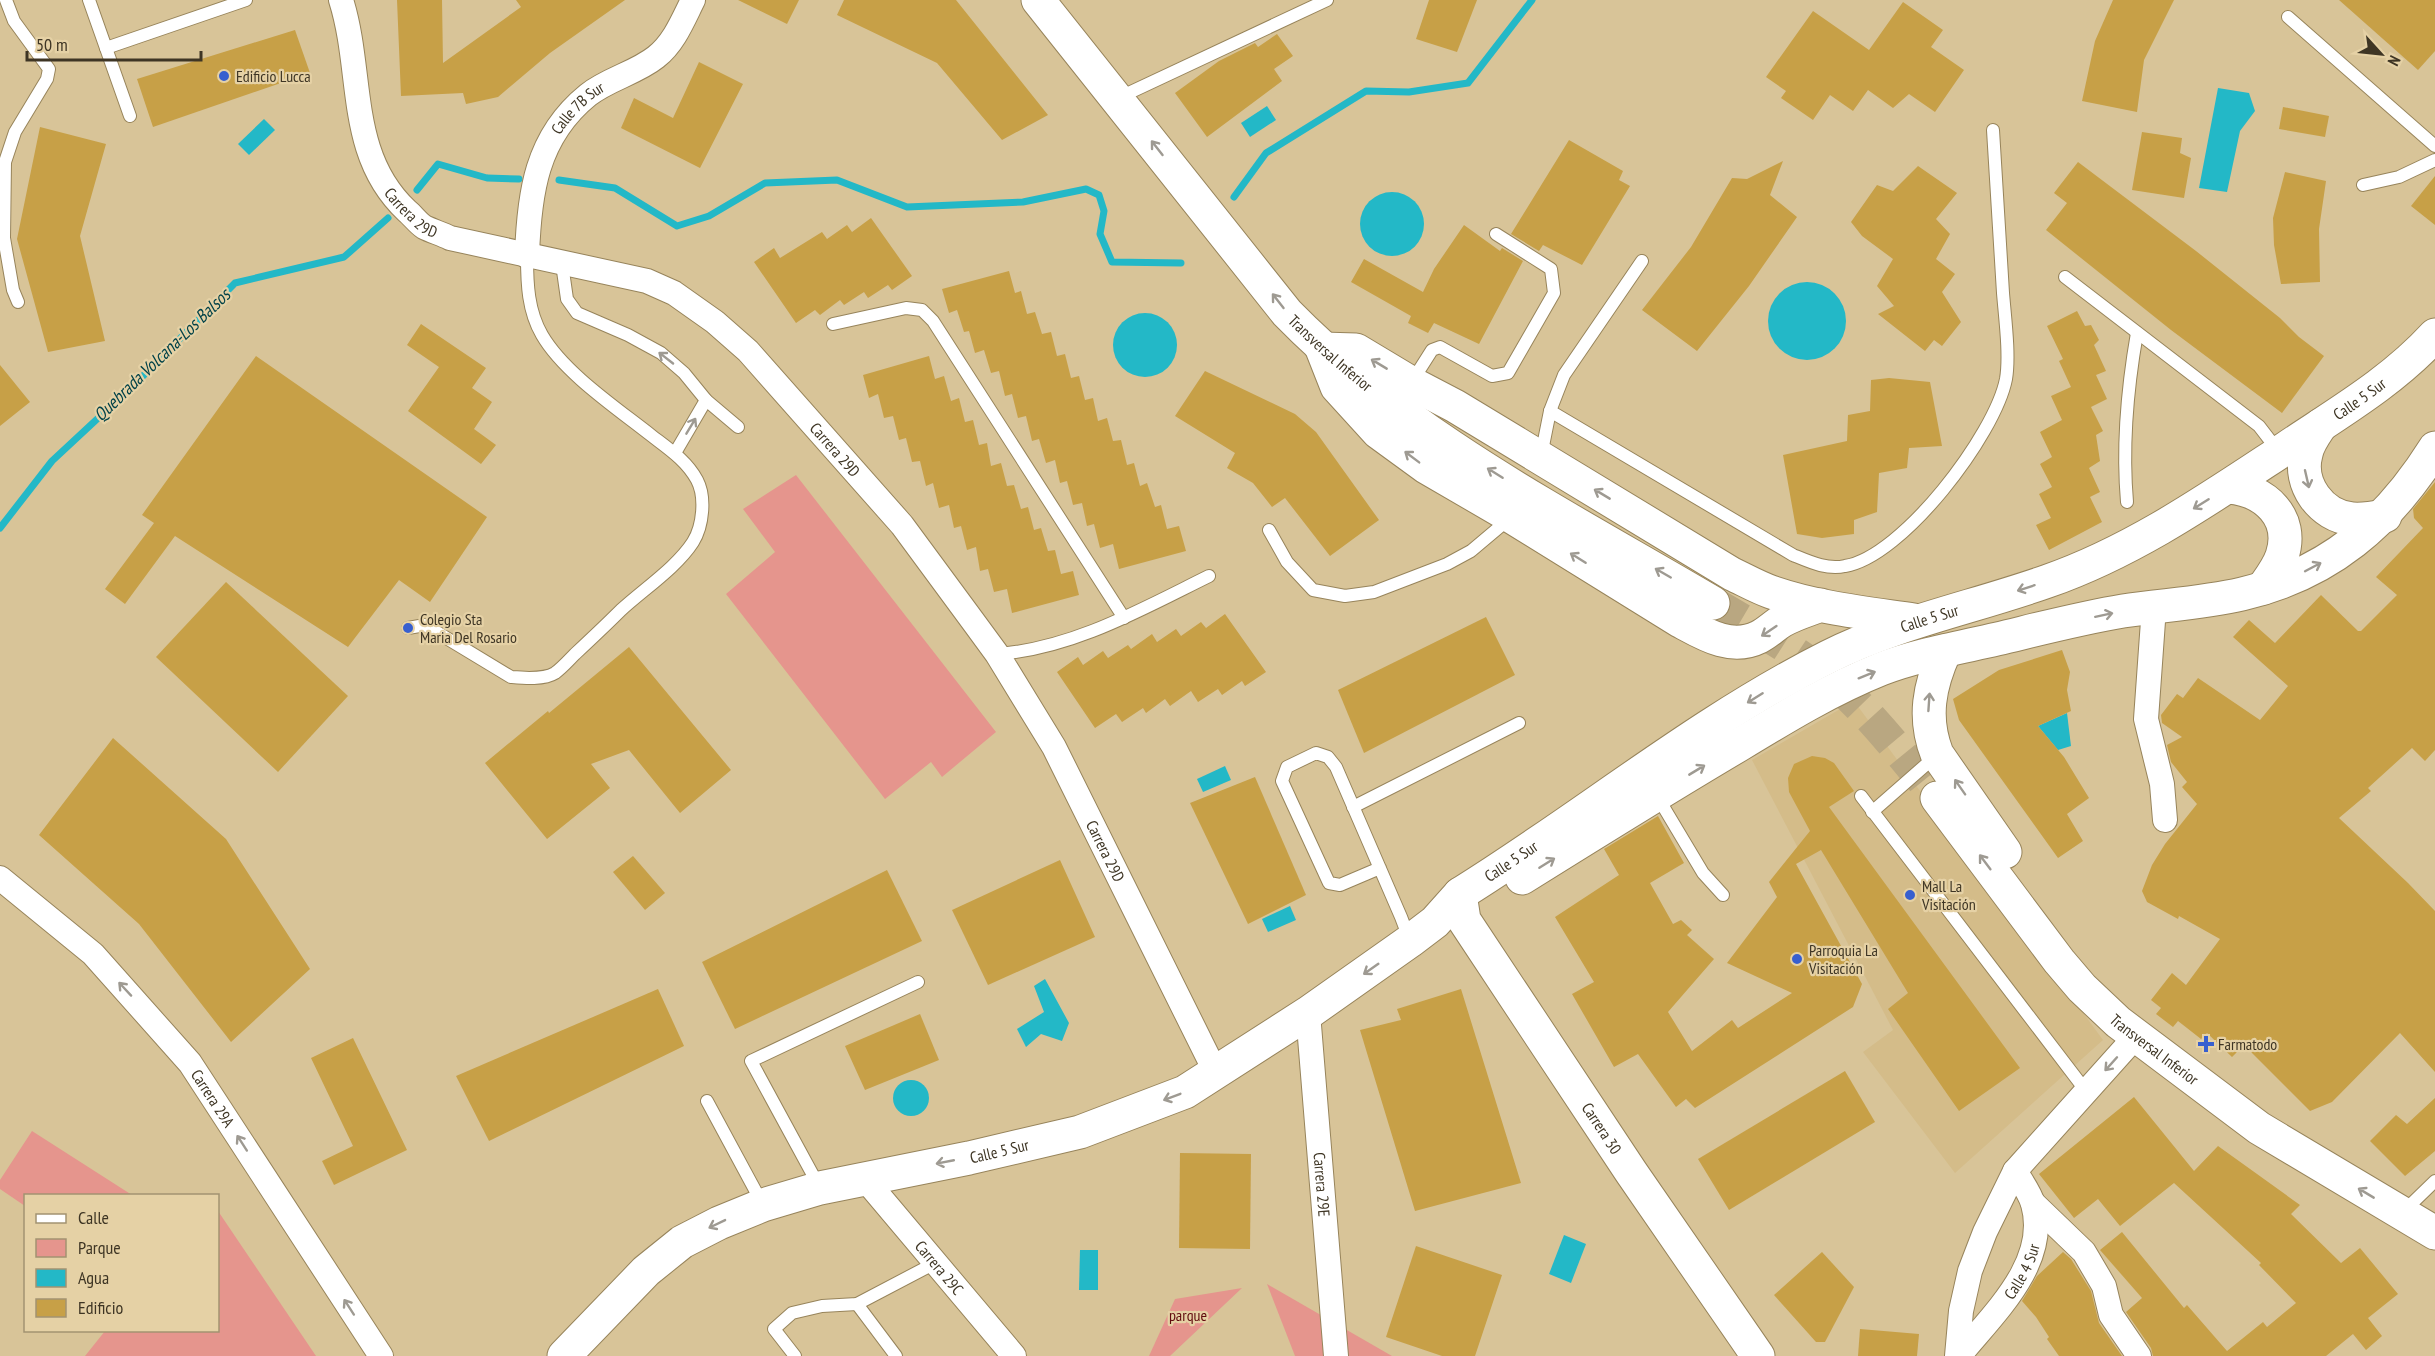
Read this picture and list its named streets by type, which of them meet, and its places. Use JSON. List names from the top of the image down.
{
  "streets": {
    "street": [
      "Calle 7B Sur",
      "Carrera 29D",
      "Transversal Inferior",
      "Calle 5 Sur",
      "Carrera 29A",
      "Carrera 30",
      "Carrera 29E",
      "Carrera 29C",
      "Calle 4 Sur"
    ]
  },
  "crossings": [
    ["Calle 7B Sur", "Carrera 29D"],
    ["Carrera 29D", "Calle 5 Sur"],
    ["Transversal Inferior", "Calle 4 Sur"],
    ["Calle 5 Sur", "Carrera 30"],
    ["Calle 5 Sur", "Carrera 29E"],
    ["Calle 5 Sur", "Carrera 29C"]
  ],
  "one_way": ["Carrera 29A"],
  "water": ["Quebrada Volcana-Los Balsos"],
  "parks": ["parque"],
  "places": {
    "other": [
      "Edificio Lucca",
      "Colegio Sta Maria Del Rosario",
      "Mall La Visitación",
      "Parroquia La Visitación"
    ],
    "health": ["Farmatodo"]
  },
  "legend": [
    "Calle",
    "Parque",
    "Agua",
    "Edificio"
  ],
  "scale_bar": "50 m",
  "north": "bottom right"
}
